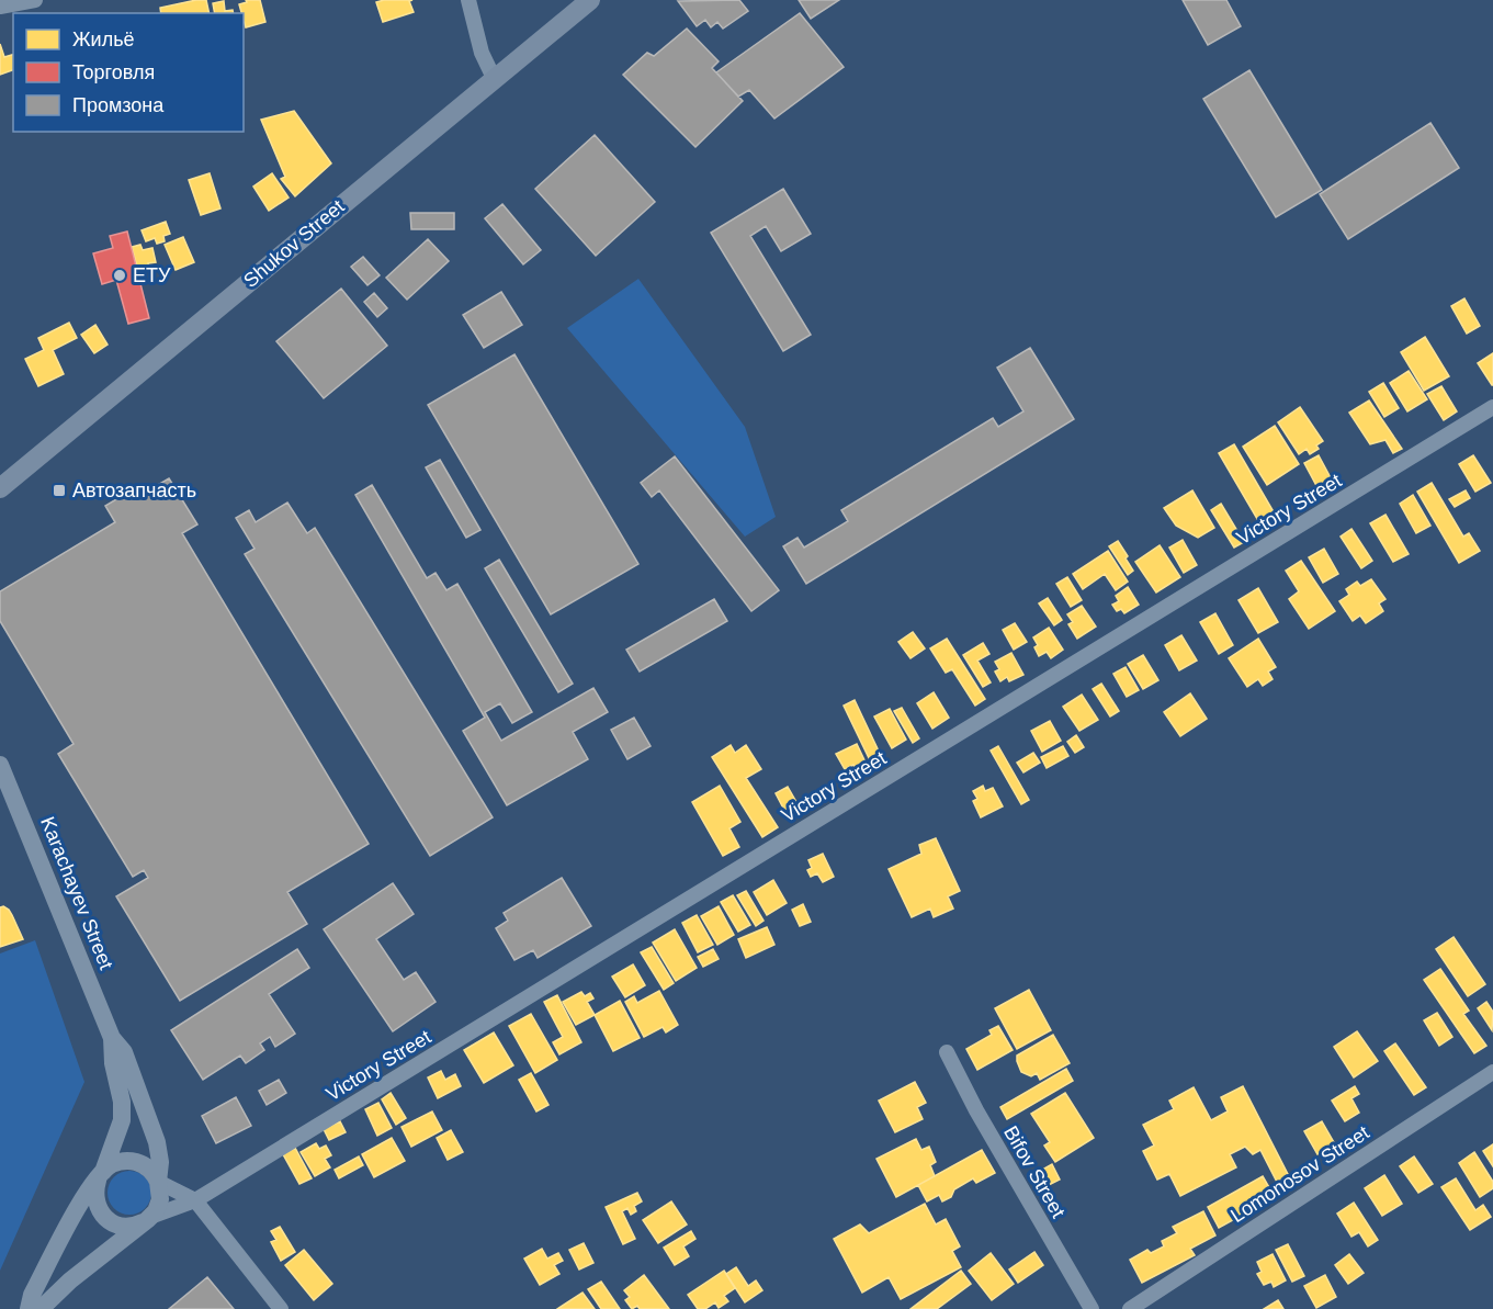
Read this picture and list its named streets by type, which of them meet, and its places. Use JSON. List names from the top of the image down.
{
  "streets": {
    "main road": ["Shukov Street"],
    "street": [
      "Victory Street",
      "Karachayev Street",
      "Bifov Street",
      "Lomonosov Street"
    ]
  },
  "places": {
    "other": ["ЕТУ"],
    "transit": ["Автозапчасть"]
  },
  "legend": ["Жильё", "Торговля", "Промзона"]
}
